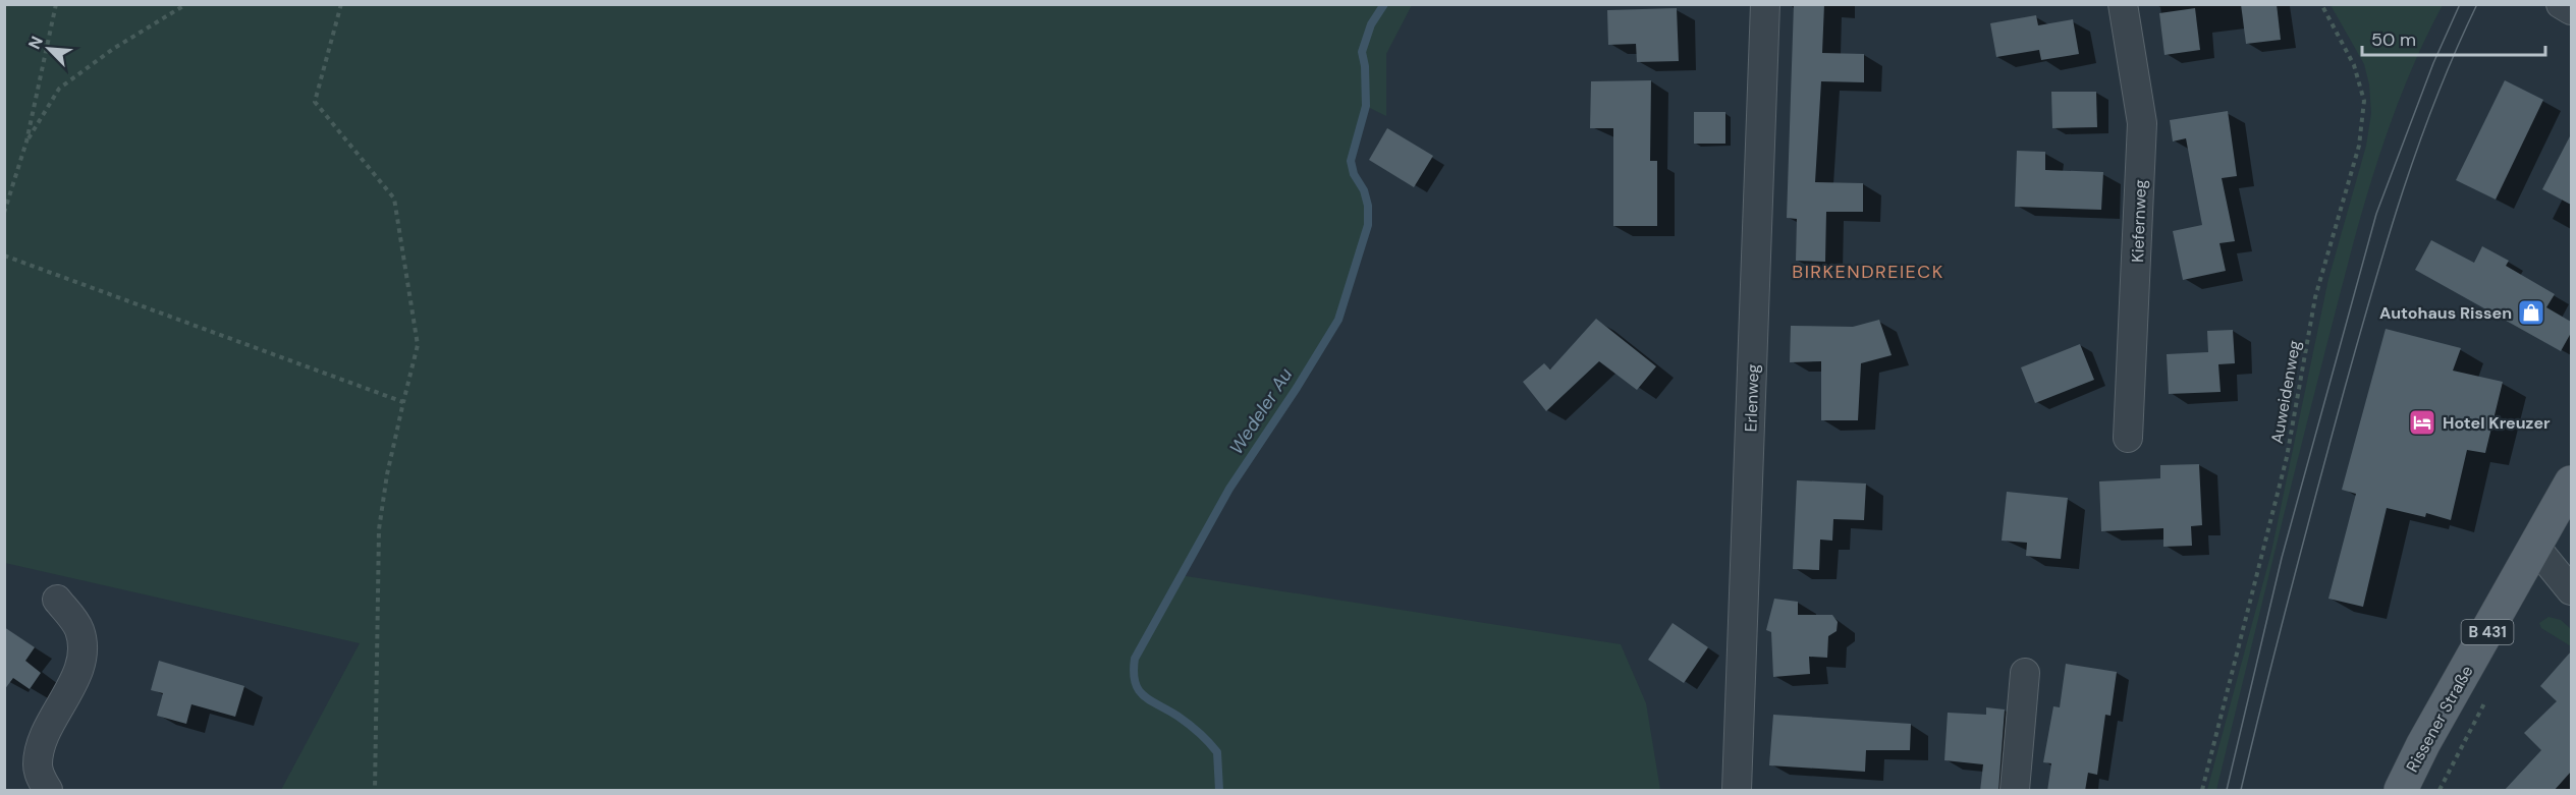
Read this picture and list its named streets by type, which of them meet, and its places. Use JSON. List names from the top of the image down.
{
  "streets": {
    "main road": ["B 431", "Rissener Straße"],
    "street": ["Kiefernweg", "Erlenweg"],
    "path": ["Auweidenweg"]
  },
  "districts": ["BIRKENDREIECK"],
  "water": ["Wedeler Au"],
  "places": {
    "shop": ["Autohaus Rissen"],
    "hotel": ["Hotel Kreuzer"]
  },
  "scale_bar": "50 m",
  "north": "top left"
}
